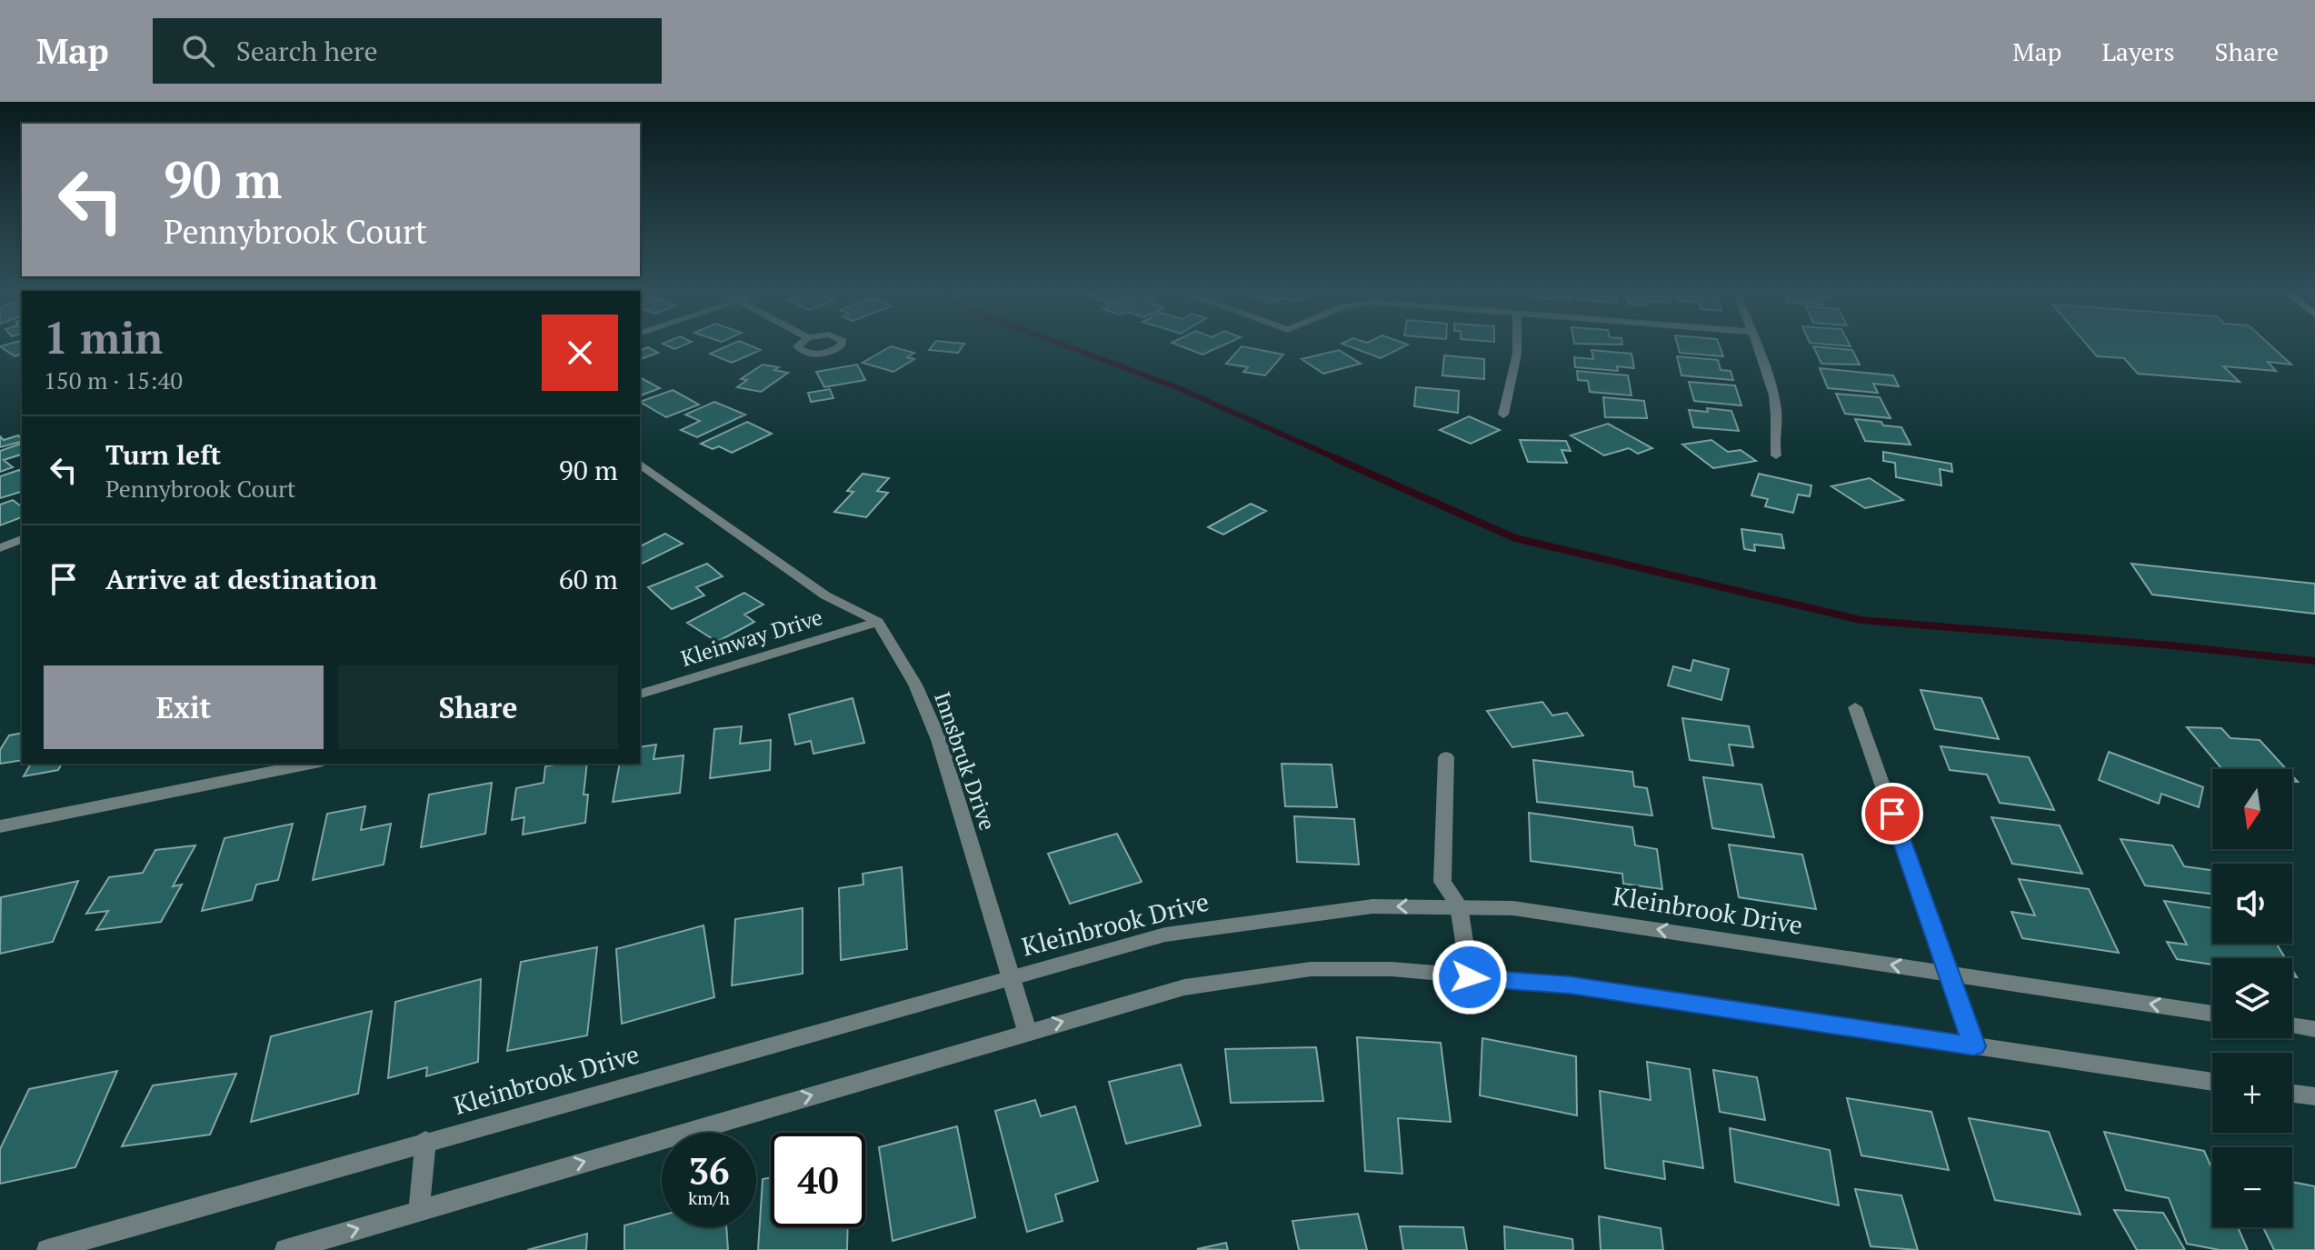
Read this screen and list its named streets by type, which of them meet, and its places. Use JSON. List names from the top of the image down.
{
  "streets": {
    "street": ["Kleinway Drive", "Innsbruk Drive", "Kleinbrook Drive"]
  },
  "crossings": [
    ["Kleinway Drive", "Innsbruk Drive"],
    ["Innsbruk Drive", "Kleinbrook Drive"]
  ],
  "north": "bottom",
  "page": {
    "header": "Map",
    "search": "Search here",
    "nav": ["Map", "Layers", "Share"],
    "turn": ["90 m", "Pennybrook Court"],
    "heading": ["1 min", "150 m · 15:40"],
    "list": [
      {
        "name": "Turn left",
        "note": "Pennybrook Court",
        "value": "90 m"
      },
      {
        "name": "Arrive at destination",
        "value": "60 m"
      }
    ],
    "buttons": ["Exit", "Share"],
    "map_buttons": ["+", "−"],
    "speed": "36 km/h",
    "limit": "40"
  }
}
